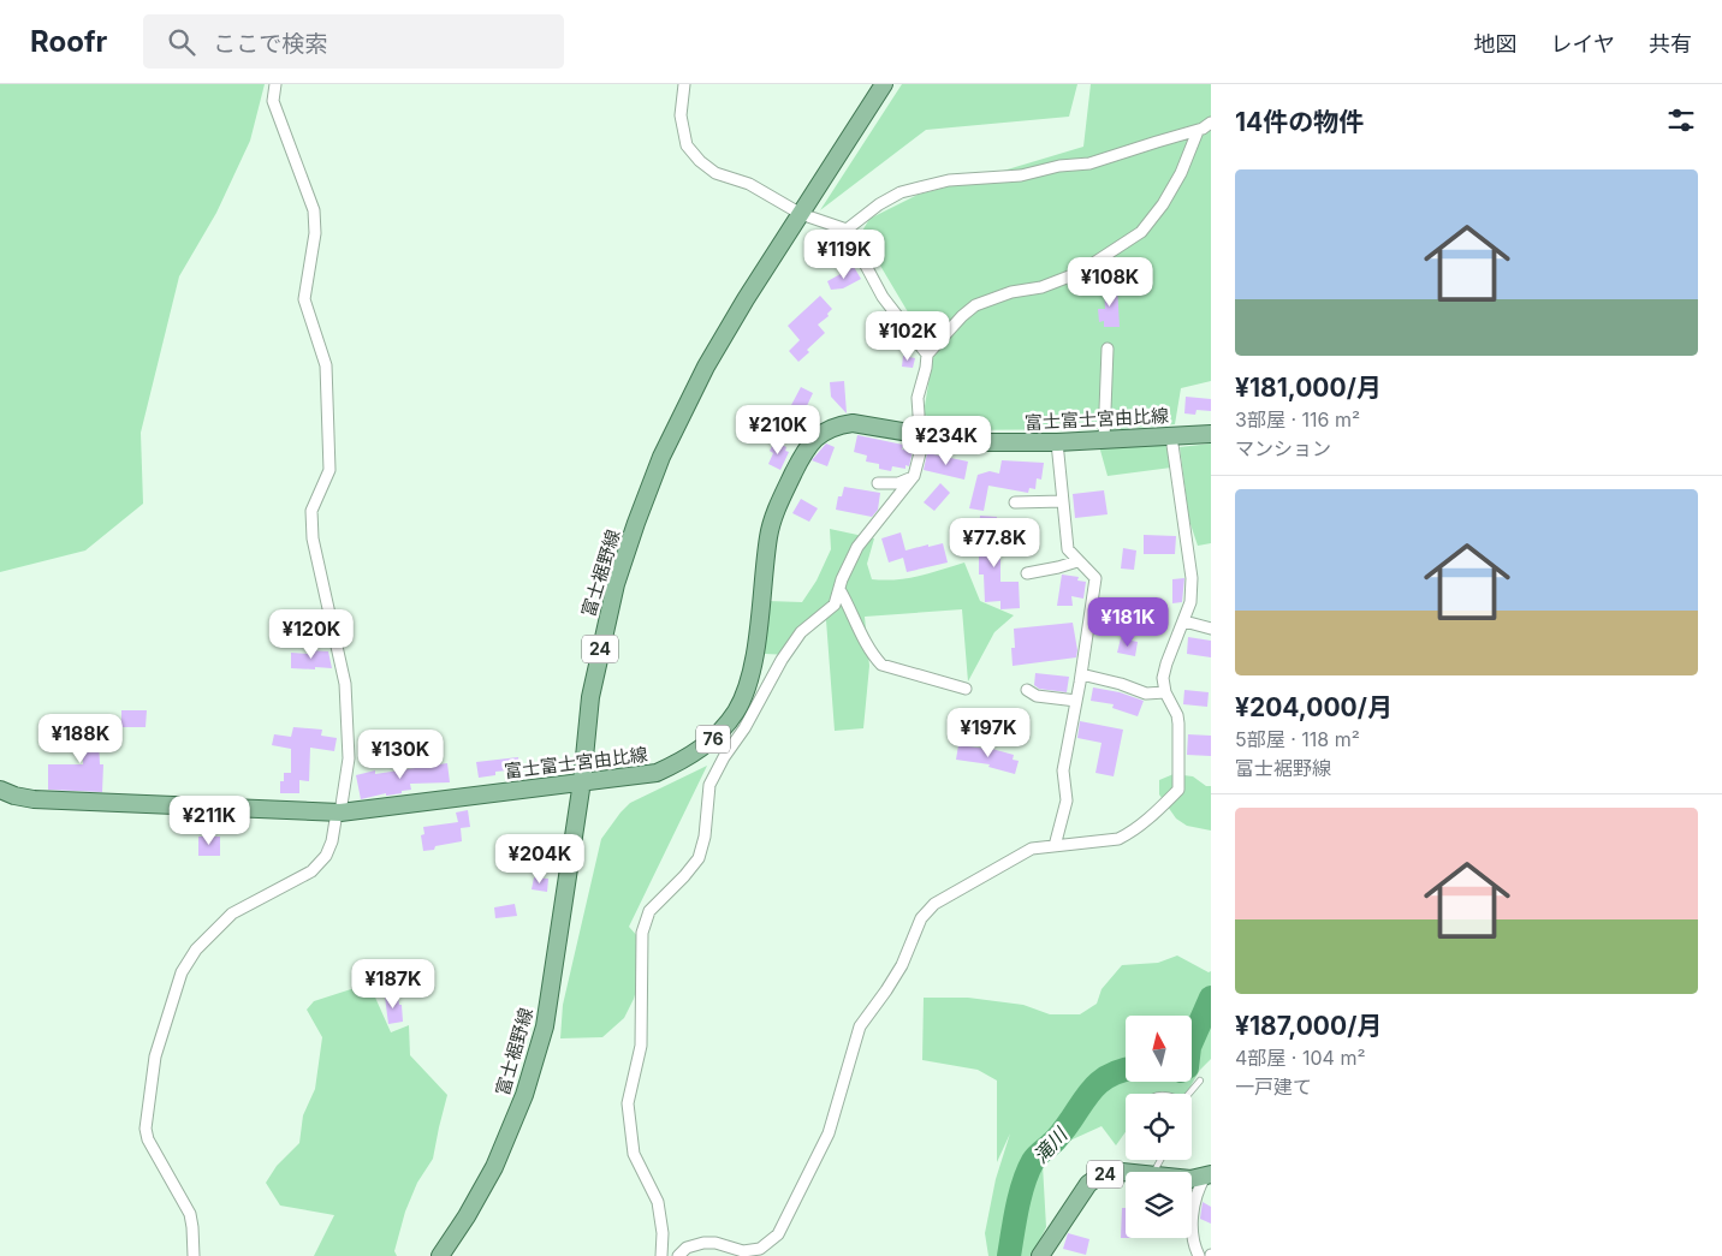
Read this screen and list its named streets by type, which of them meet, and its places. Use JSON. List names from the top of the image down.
{
  "streets": {
    "main road": [
      "富士富士宮由比線",
      "富士裾野線",
      "24",
      "76"
    ]
  },
  "crossings": [
    ["富士富士宮由比線", "富士裾野線"]
  ],
  "water": ["滝川"],
  "north": "top",
  "page": {
    "header": "Roofr",
    "search": "ここで検索",
    "nav": ["地図", "レイヤ", "共有"],
    "heading": "14件の物件",
    "list": [
      {
        "name": "¥181,000/月",
        "note": "3部屋 · 116 m² · マンション"
      },
      {
        "name": "¥204,000/月",
        "note": "5部屋 · 118 m² · 富士裾野線"
      },
      {
        "name": "¥187,000/月",
        "note": "4部屋 · 104 m² · 一戸建て"
      }
    ],
    "price": [
      "¥119K",
      "¥108K",
      "¥102K",
      "¥210K",
      "¥234K",
      "¥77.8K",
      "¥181K",
      "¥120K",
      "¥197K",
      "¥188K",
      "¥130K",
      "¥211K",
      "¥204K",
      "¥187K"
    ]
  }
}
